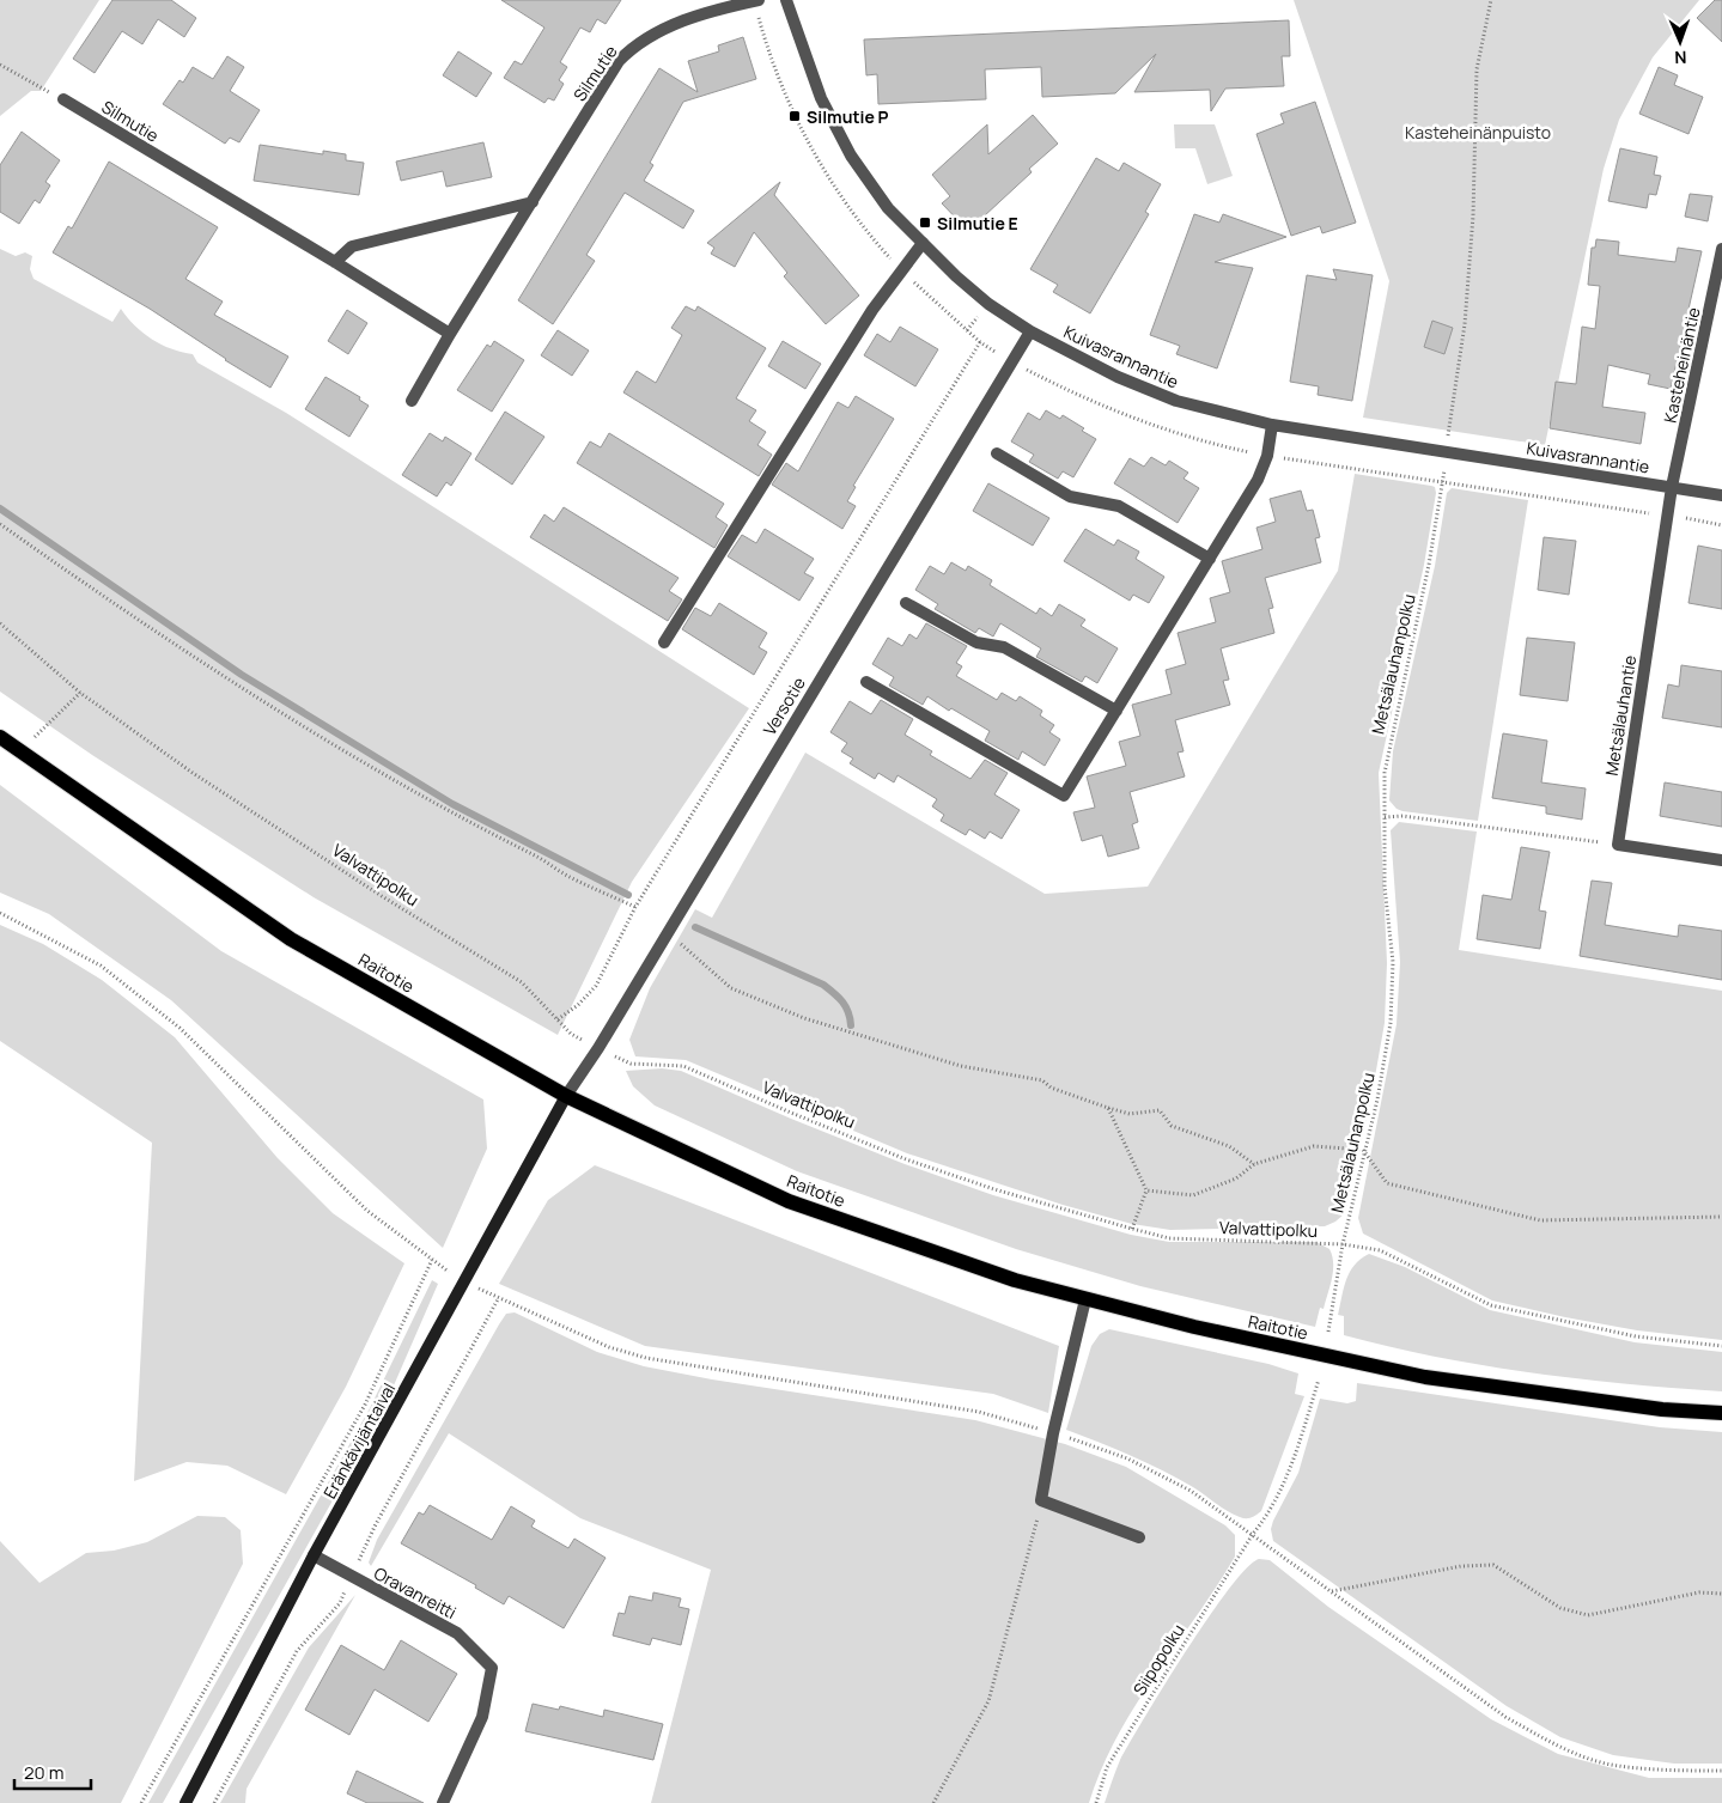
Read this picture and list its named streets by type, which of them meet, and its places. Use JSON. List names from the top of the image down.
{
  "streets": {
    "main road": ["Raitotie"],
    "street": [
      "Silmutie",
      "Kuivasrannantie",
      "Kasteheinäntie",
      "Versotie",
      "Metsälauhantie",
      "Eränkävijäntaival",
      "Oravanreitti"
    ],
    "path": ["Metsälauhanpolku", "Valvattipolku", "Siipopolku"]
  },
  "crossings": [
    ["Kuivasrannantie", "Kasteheinäntie"],
    ["Kuivasrannantie", "Metsälauhanpolku"],
    ["Kuivasrannantie", "Versotie"],
    ["Kuivasrannantie", "Metsälauhantie"],
    ["Kasteheinäntie", "Metsälauhantie"],
    ["Metsälauhanpolku", "Valvattipolku"],
    ["Versotie", "Valvattipolku"],
    ["Versotie", "Raitotie"],
    ["Versotie", "Eränkävijäntaival"],
    ["Raitotie", "Eränkävijäntaival"],
    ["Eränkävijäntaival", "Oravanreitti"]
  ],
  "parks": ["Kasteheinänpuisto"],
  "places": {
    "transit": ["Silmutie P", "Silmutie E"]
  },
  "scale_bar": "20 m",
  "north": "bottom"
}
